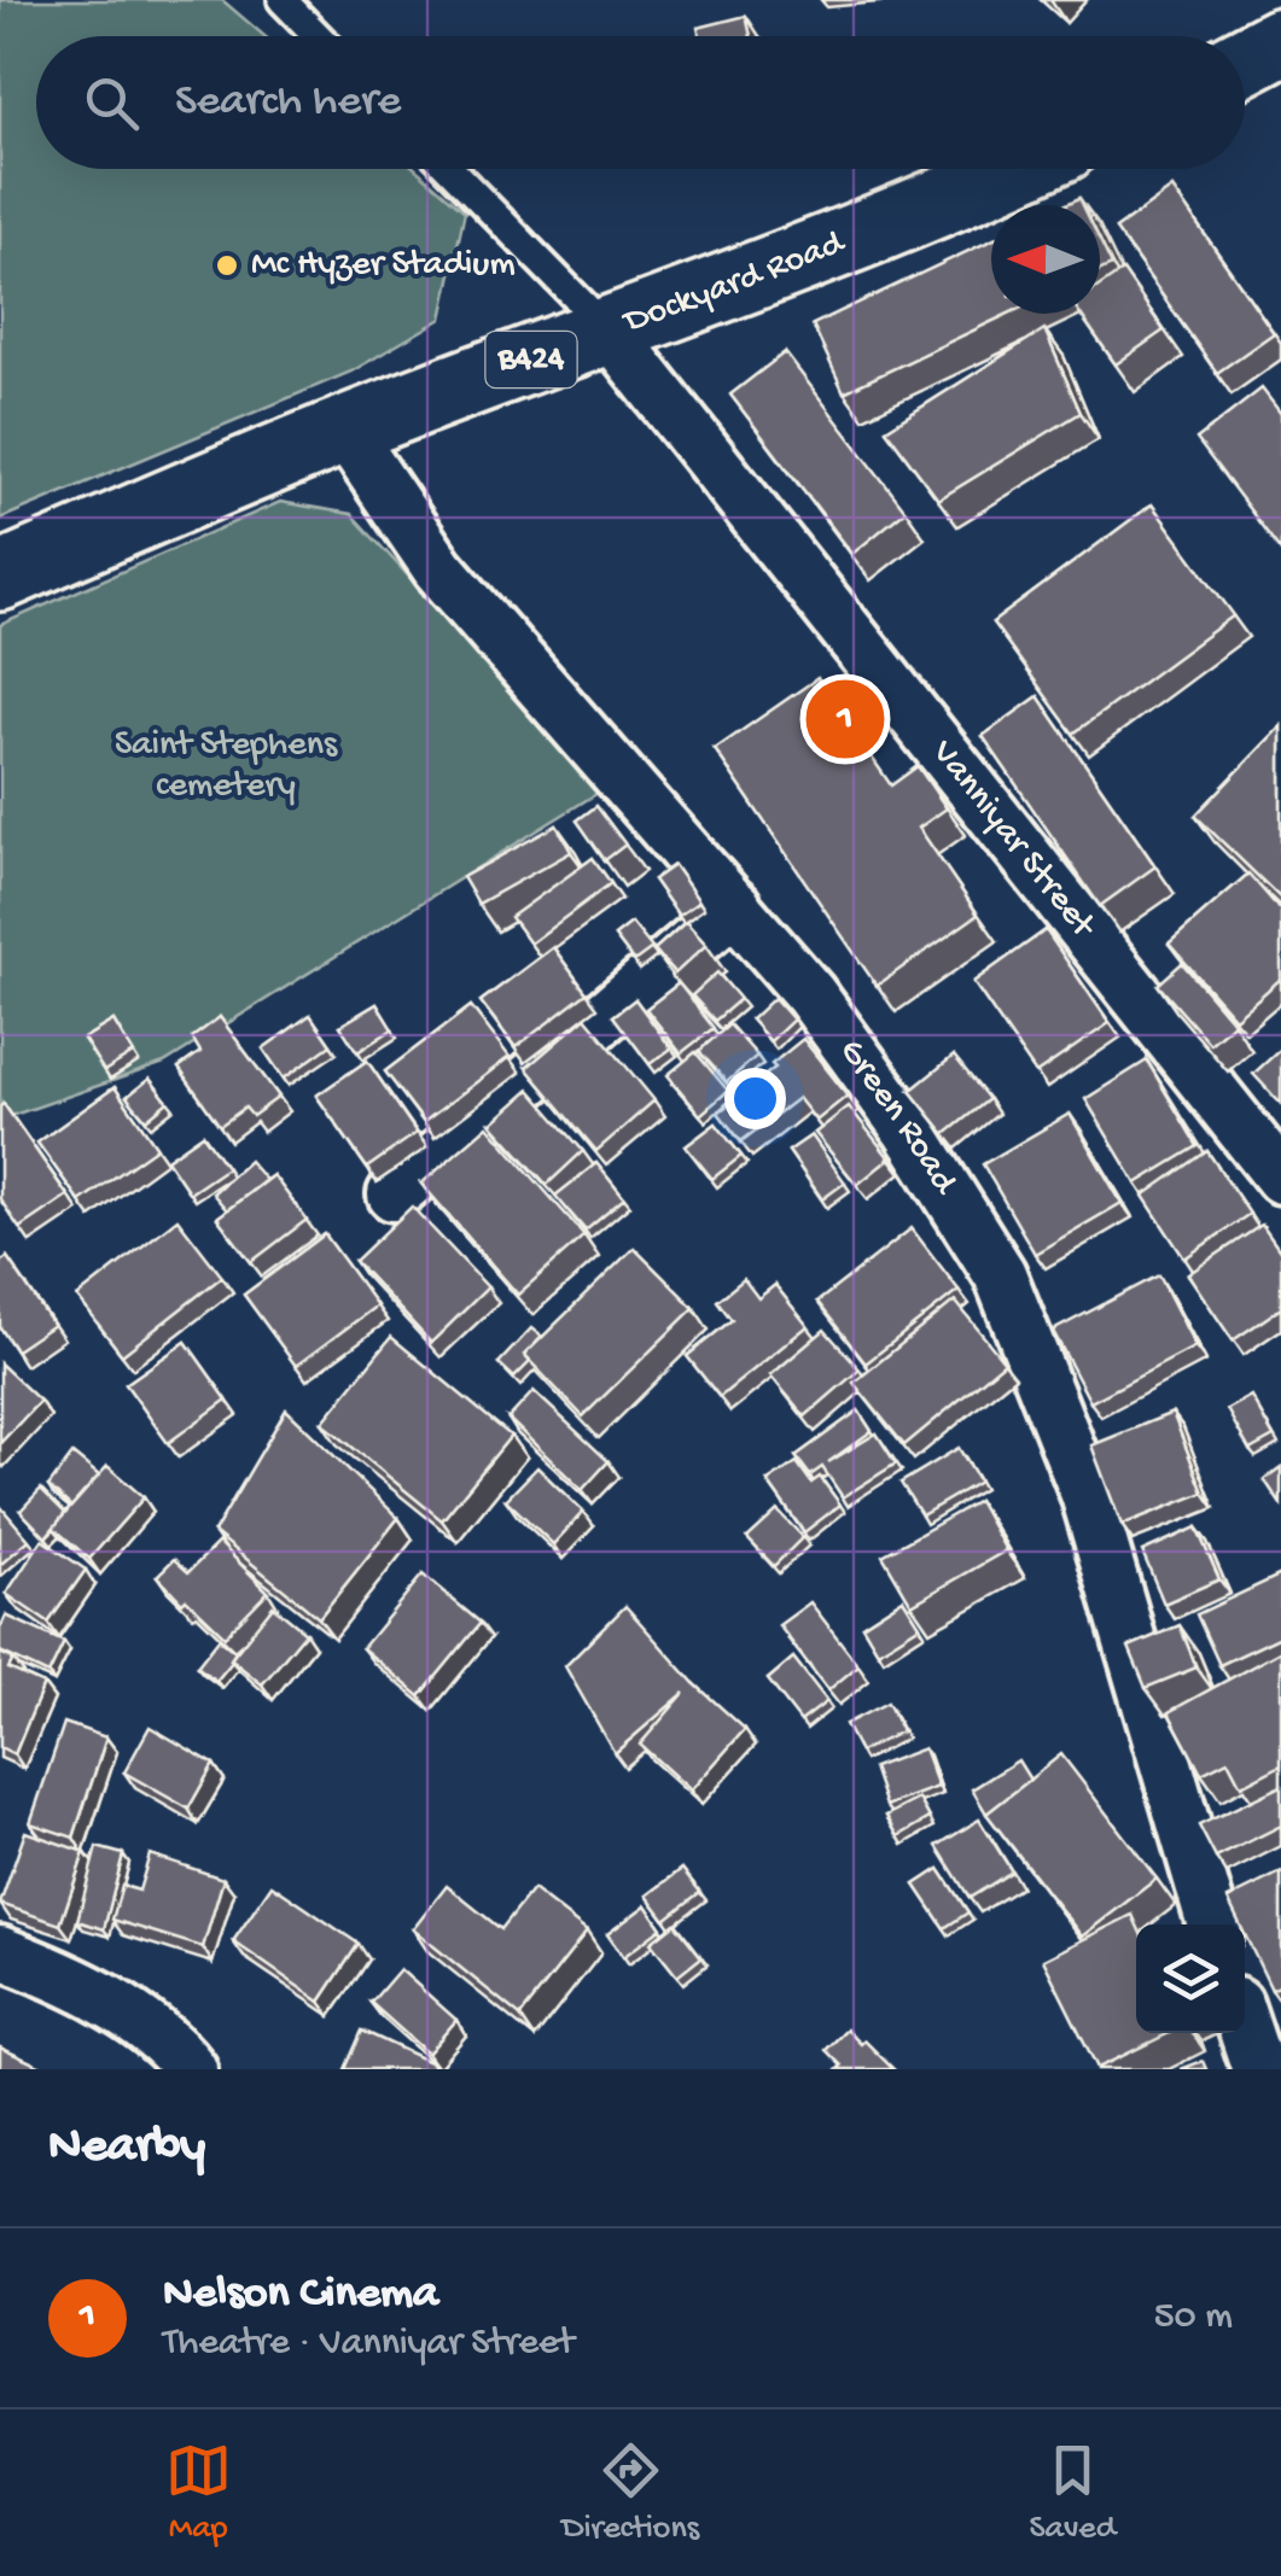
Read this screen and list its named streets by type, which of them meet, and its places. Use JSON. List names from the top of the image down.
{
  "streets": {
    "main road": ["Dockyard Road", "B424"],
    "street": ["Vanniyar Street", "Green Road"]
  },
  "crossings": [
    ["Dockyard Road", "Vanniyar Street"],
    ["Dockyard Road", "Green Road"]
  ],
  "parks": ["Saint Stephens cemetery"],
  "places": ["Mc Hyzer Stadium"],
  "north": "left",
  "page": {
    "search": "Search here",
    "pins": "1",
    "heading": "Nearby",
    "list": [
      {
        "mark": "1",
        "name": "Nelson Cinema",
        "note": "Theatre · Vanniyar Street",
        "value": "50 m"
      }
    ],
    "nav": ["Map", "Directions", "Saved"]
  }
}
